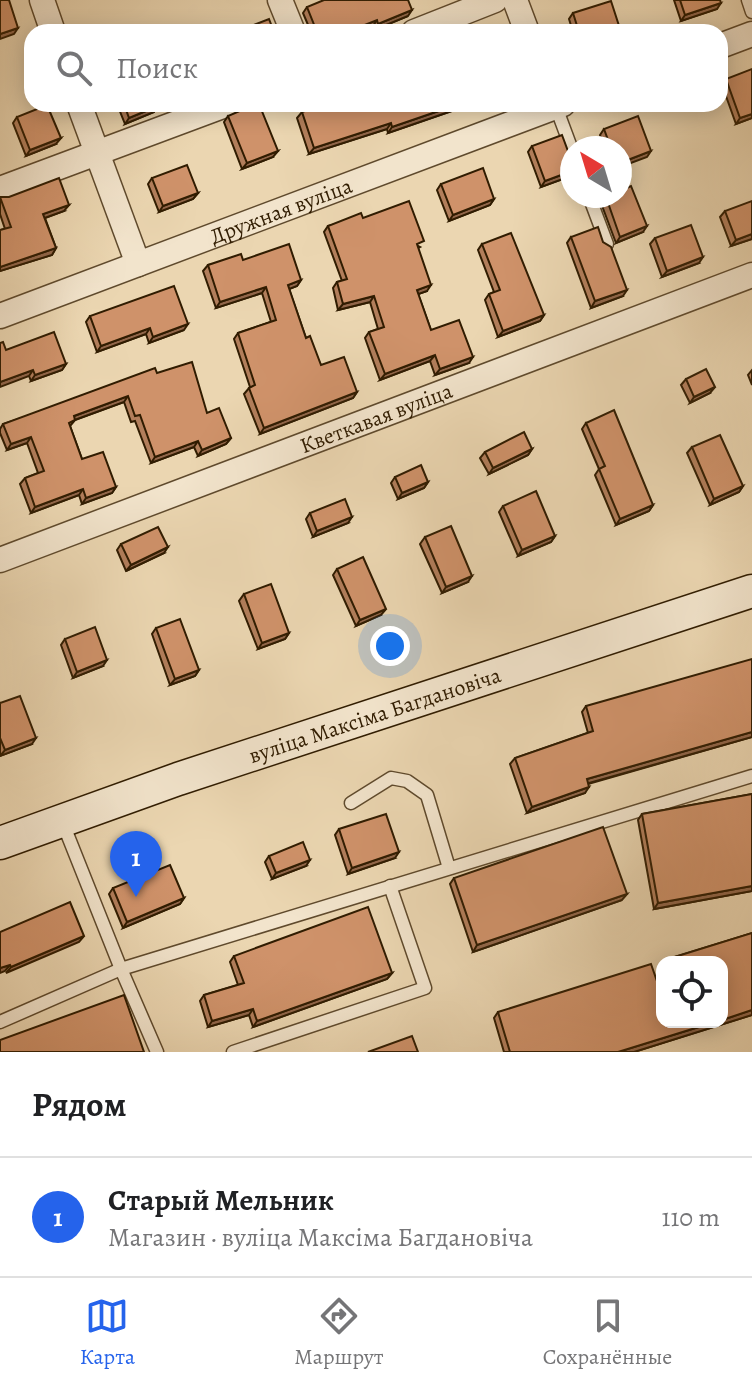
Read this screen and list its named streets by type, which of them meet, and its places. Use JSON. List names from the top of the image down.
{
  "streets": {
    "main road": ["вуліца Максіма Багдановіча"],
    "street": ["Дружная вуліца", "Кветкавая вуліца"]
  },
  "north": "top left",
  "page": {
    "search": "Поиск",
    "pins": "1",
    "heading": "Рядом",
    "list": [
      {
        "mark": "1",
        "name": "Старый Мельник",
        "note": "Магазин · вуліца Максіма Багдановіча",
        "value": "110 m"
      }
    ],
    "nav": ["Карта", "Маршрут", "Сохранённые"]
  }
}
